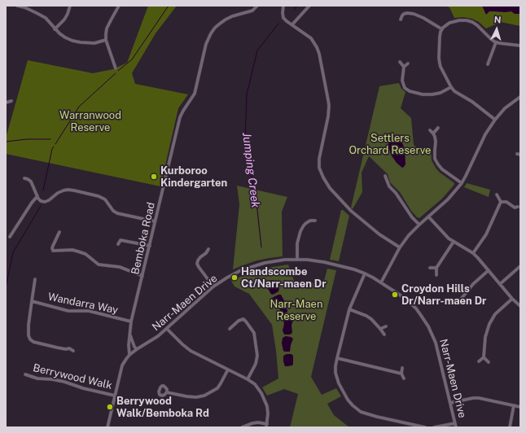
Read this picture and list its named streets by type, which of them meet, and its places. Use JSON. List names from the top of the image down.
{
  "streets": {
    "street": [
      "Bemboka Road",
      "Narr-Maen Drive",
      "Wandarra Way",
      "Berrywood Walk"
    ]
  },
  "crossings": [
    ["Bemboka Road", "Wandarra Way"]
  ],
  "water": ["Jumping Creek"],
  "parks": ["Warranwood Reserve", "Settlers Orchard Reserve", "Narr-Maen Reserve"],
  "places": [
    "Kurboroo Kindergarten",
    "Handscombe Ct/Narr-maen Dr",
    "Croydon Hills Dr/Narr-maen Dr",
    "Berrywood Walk/Bemboka Rd"
  ],
  "north": "top"
}
